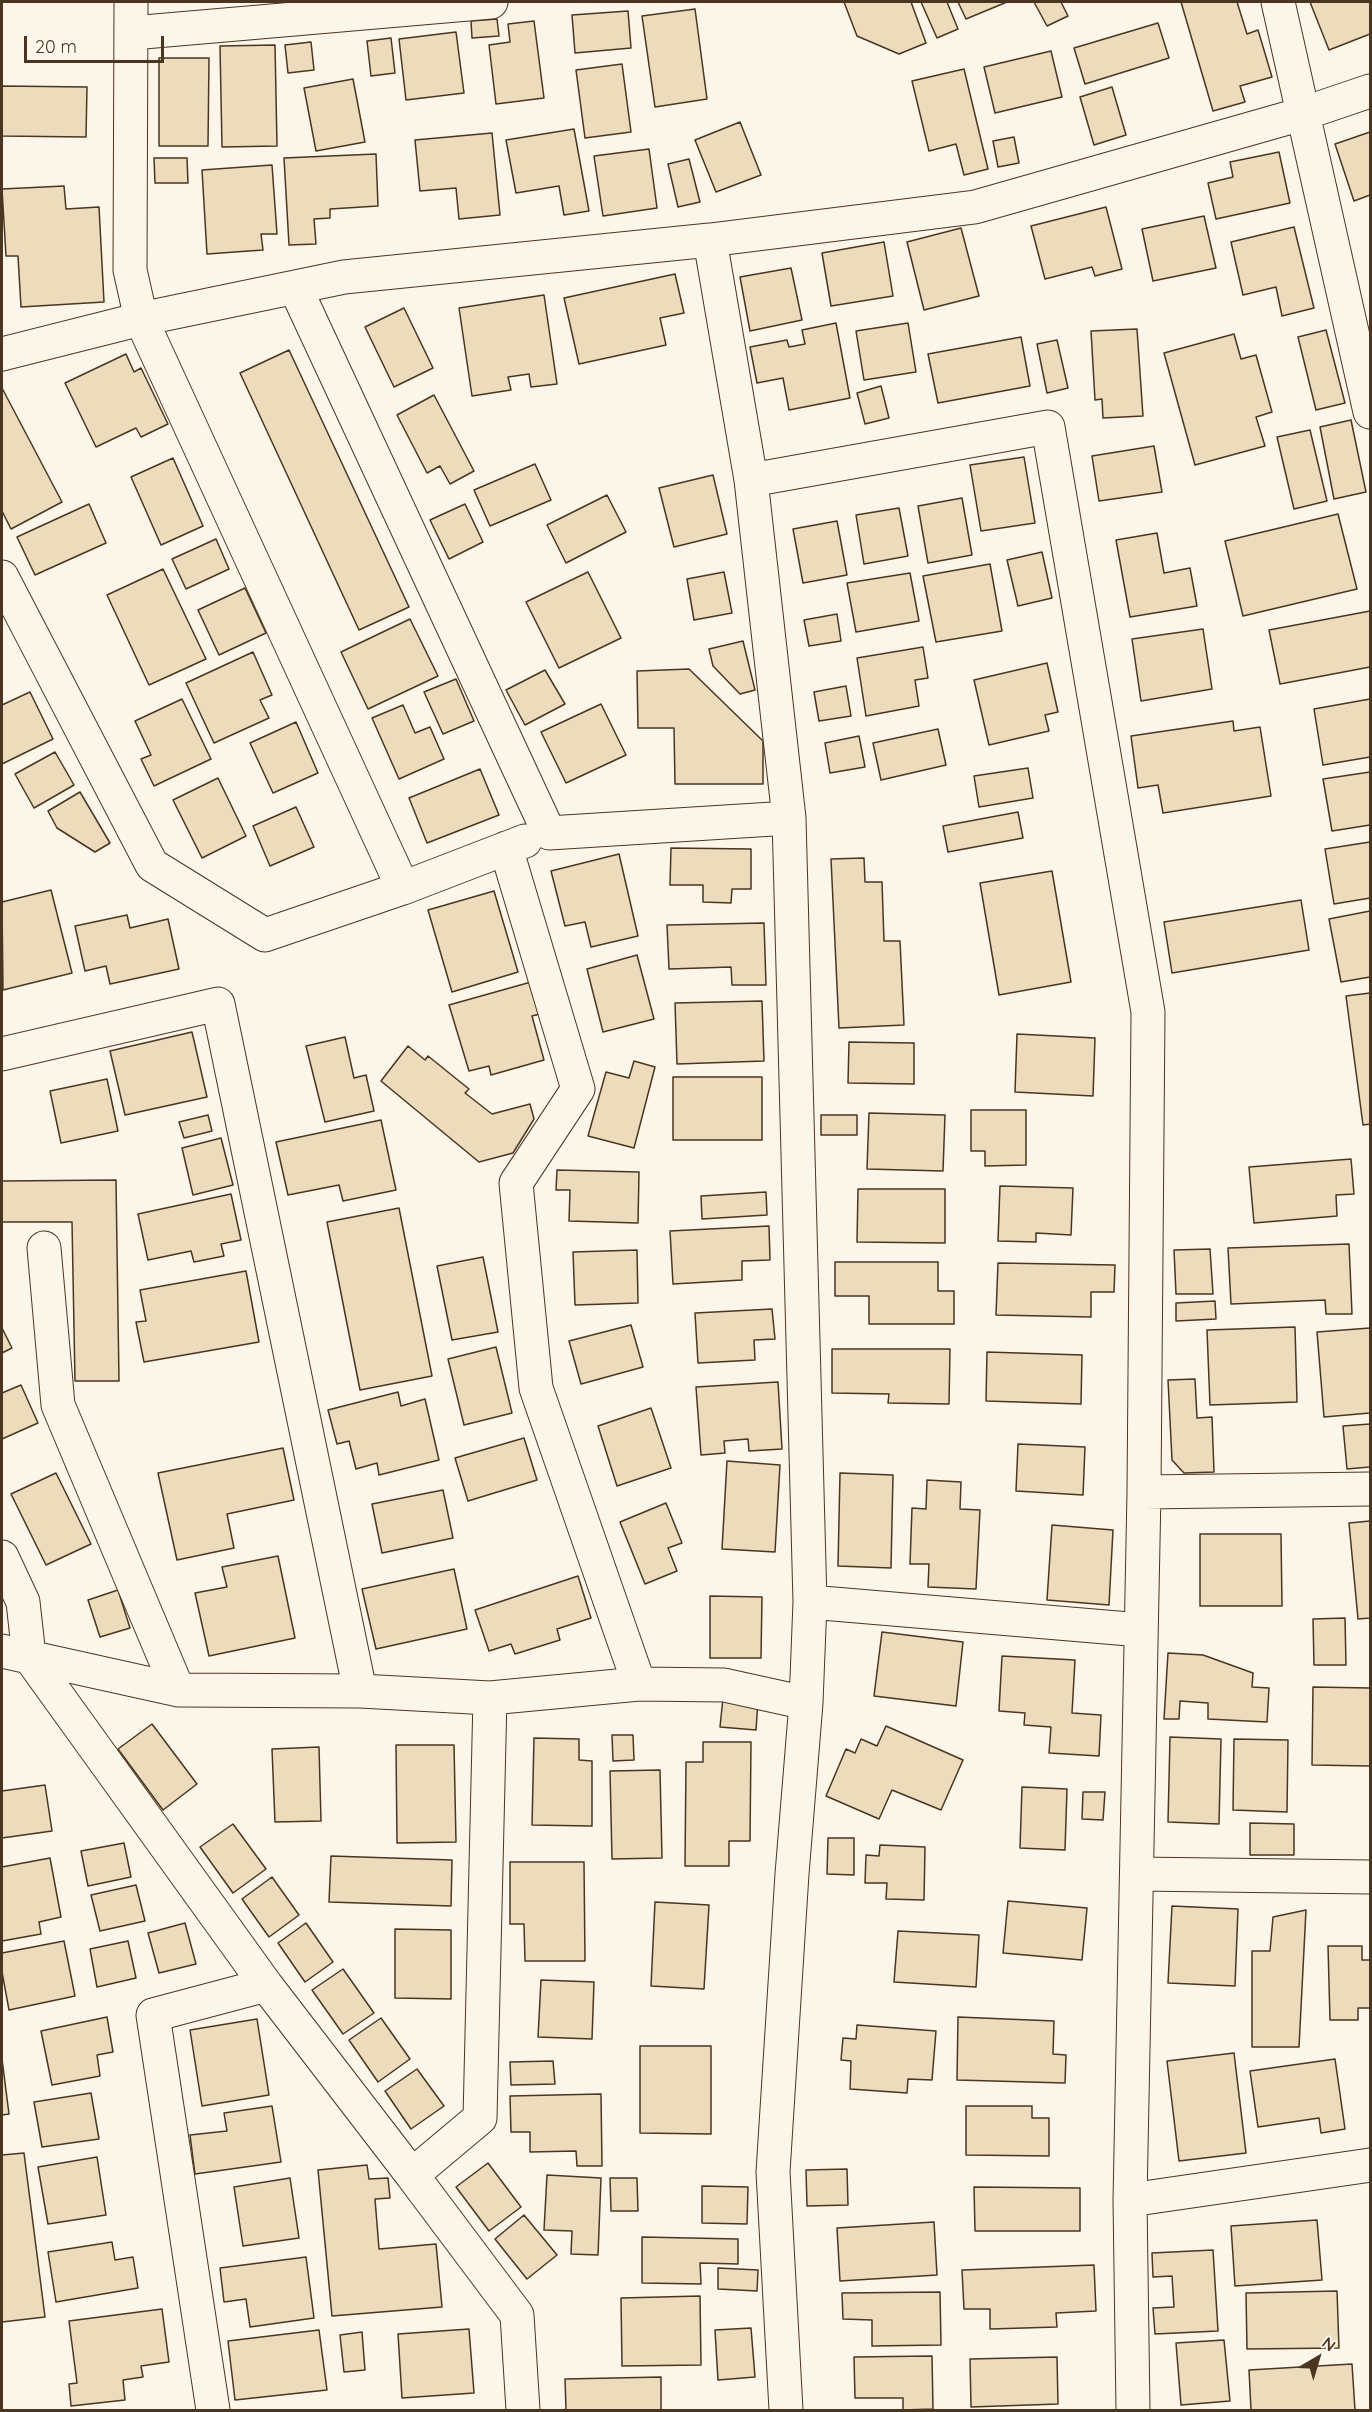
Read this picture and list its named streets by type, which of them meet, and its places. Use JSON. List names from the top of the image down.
{
  "scale_bar": "20 m",
  "north": "top right"
}
